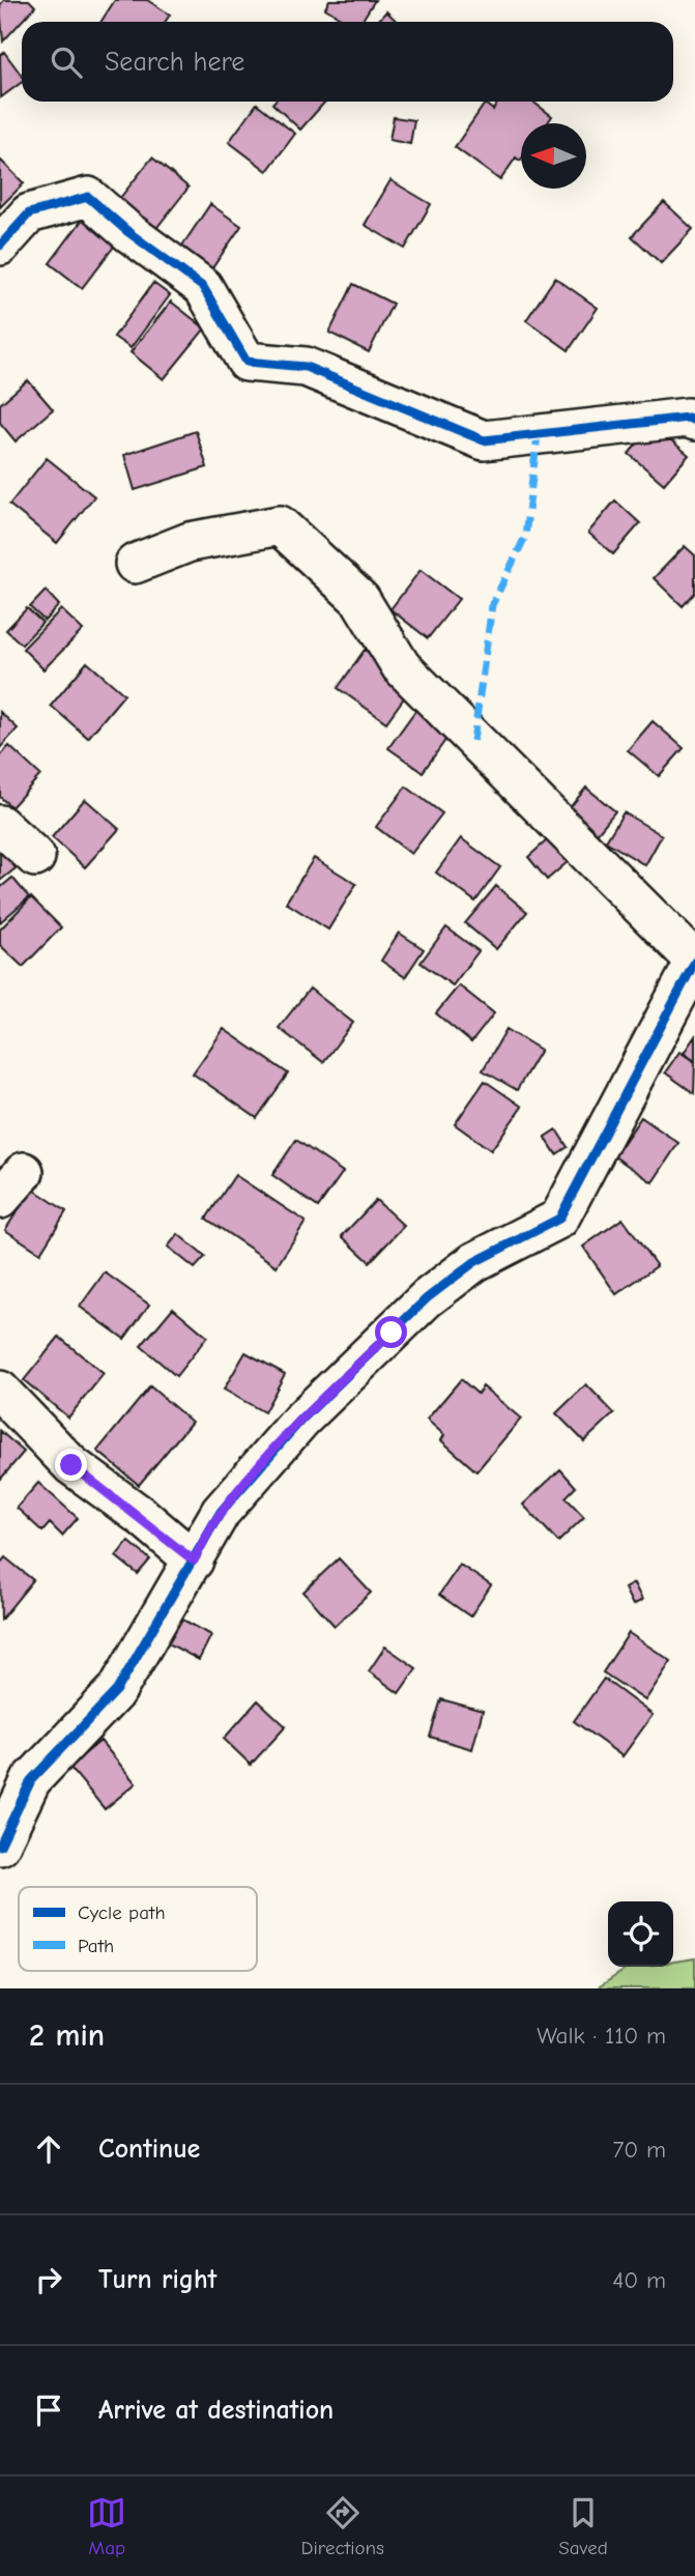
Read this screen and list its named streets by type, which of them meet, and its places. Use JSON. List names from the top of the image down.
{
  "legend": ["Cycle path", "Path"],
  "north": "left",
  "page": {
    "search": "Search here",
    "heading": ["2 min", "Walk · 110 m"],
    "list": [
      ["Continue", "70 m"],
      ["Turn right", "40 m"],
      "Arrive at destination"
    ],
    "nav": ["Map", "Directions", "Saved"]
  }
}
